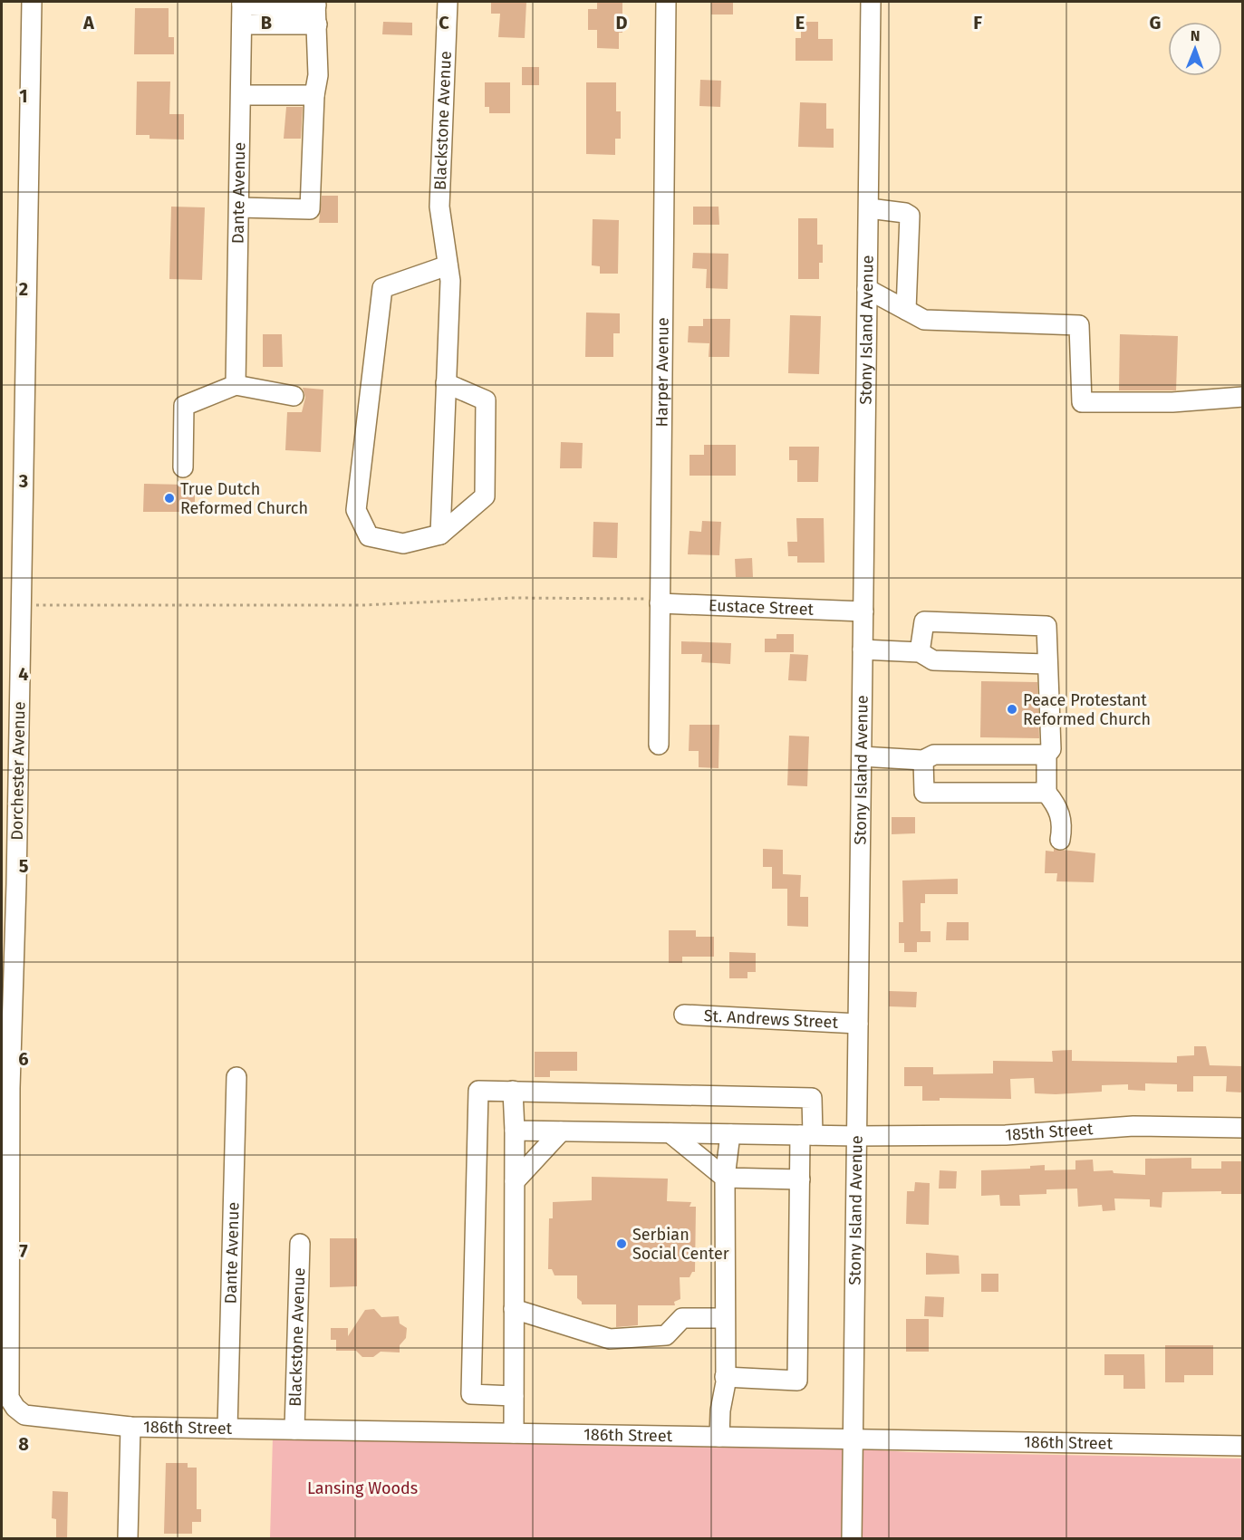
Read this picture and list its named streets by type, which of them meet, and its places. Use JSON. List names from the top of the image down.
{
  "streets": {
    "street": [
      "Blackstone Avenue",
      "Dante Avenue",
      "Stony Island Avenue",
      "Harper Avenue",
      "Eustace Street",
      "Dorchester Avenue",
      "St. Andrews Street",
      "185th Street",
      "186th Street"
    ]
  },
  "crossings": [
    ["Blackstone Avenue", "186th Street"],
    ["Dante Avenue", "186th Street"],
    ["Stony Island Avenue", "Eustace Street"],
    ["Stony Island Avenue", "St. Andrews Street"],
    ["Stony Island Avenue", "185th Street"],
    ["Stony Island Avenue", "186th Street"],
    ["Harper Avenue", "Eustace Street"],
    ["Dorchester Avenue", "186th Street"]
  ],
  "parks": ["Lansing Woods"],
  "places": ["True Dutch Reformed Church", "Peace Protestant Reformed Church", "Serbian Social Center"],
  "north": "top",
  "grid": {
    "columns": [
      "A",
      "B",
      "C",
      "D",
      "E",
      "F",
      "G"
    ],
    "rows": [
      "1",
      "2",
      "3",
      "4",
      "5",
      "6",
      "7",
      "8"
    ]
  }
}
